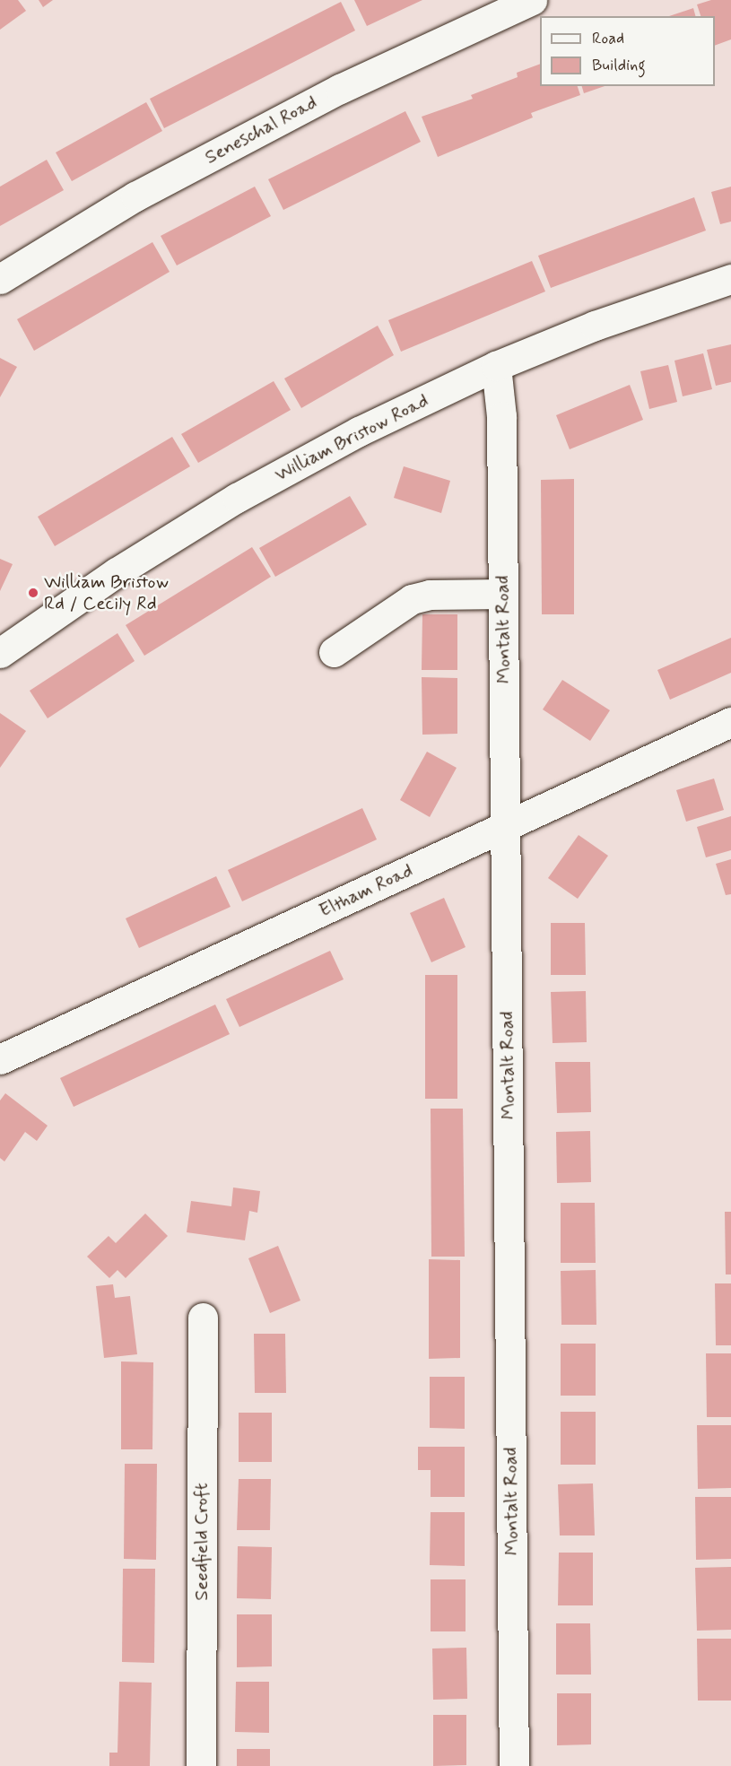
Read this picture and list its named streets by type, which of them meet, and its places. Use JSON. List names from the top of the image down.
{
  "streets": {
    "street": [
      "Seneschal Road",
      "William Bristow Road",
      "Montalt Road",
      "Eltham Road",
      "Seedfield Croft"
    ]
  },
  "crossings": [
    ["William Bristow Road", "Montalt Road"],
    ["Montalt Road", "Eltham Road"]
  ],
  "places": ["William Bristow Rd / Cecily Rd"],
  "legend": ["Road", "Building"]
}
